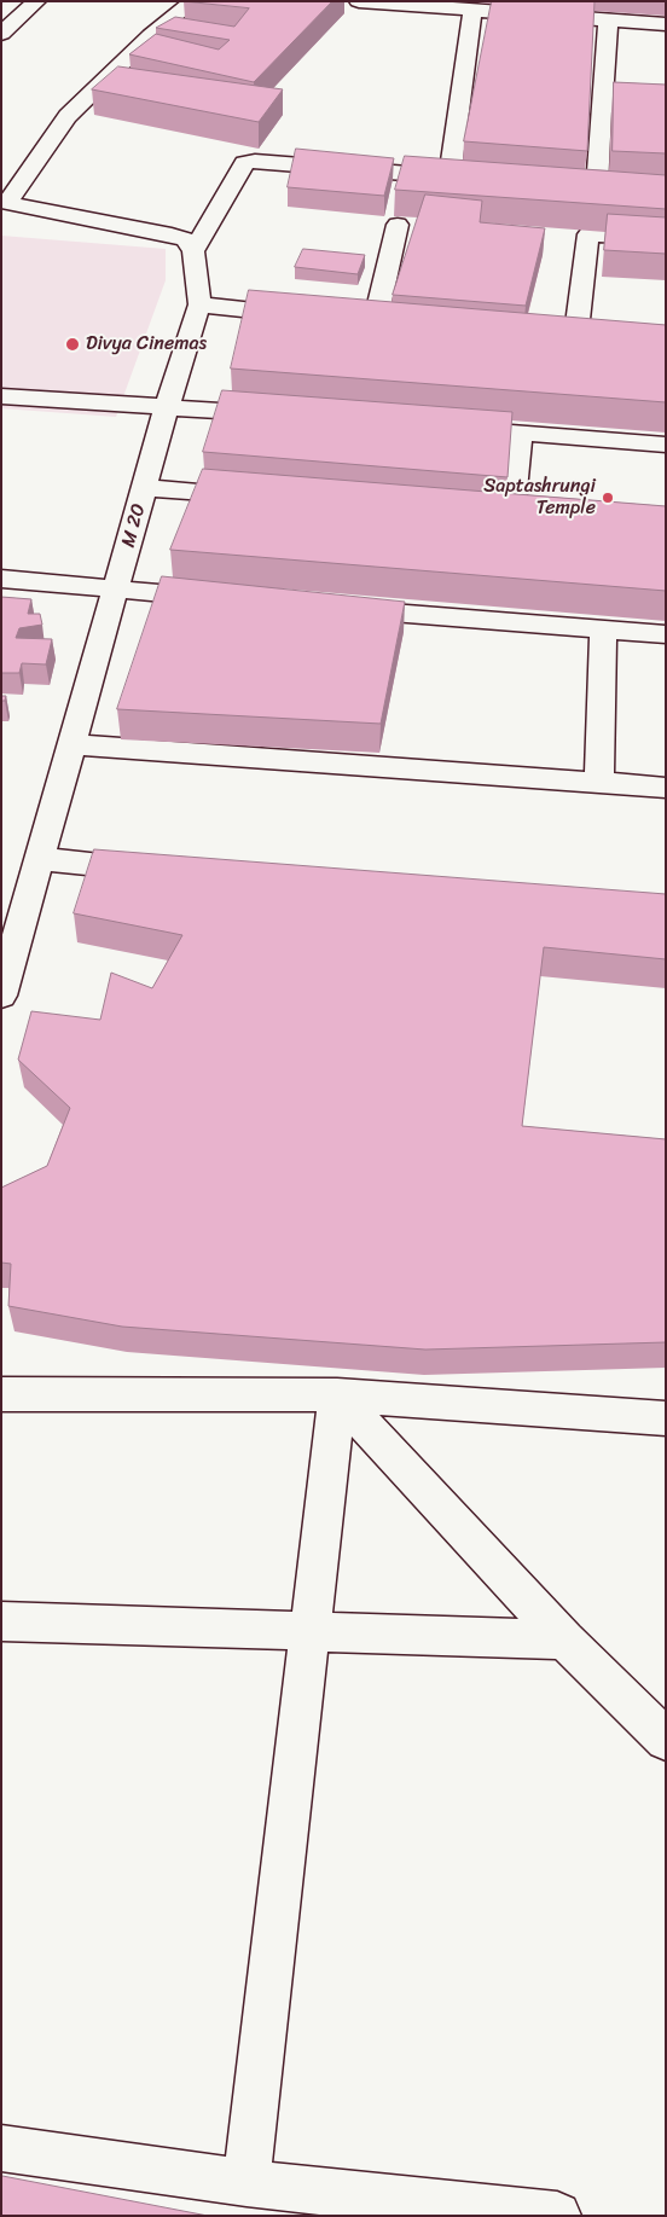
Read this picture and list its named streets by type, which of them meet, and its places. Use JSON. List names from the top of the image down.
{
  "streets": {
    "street": ["M 20"]
  },
  "places": ["Divya Cinemas", "Saptashrungi Temple"]
}
